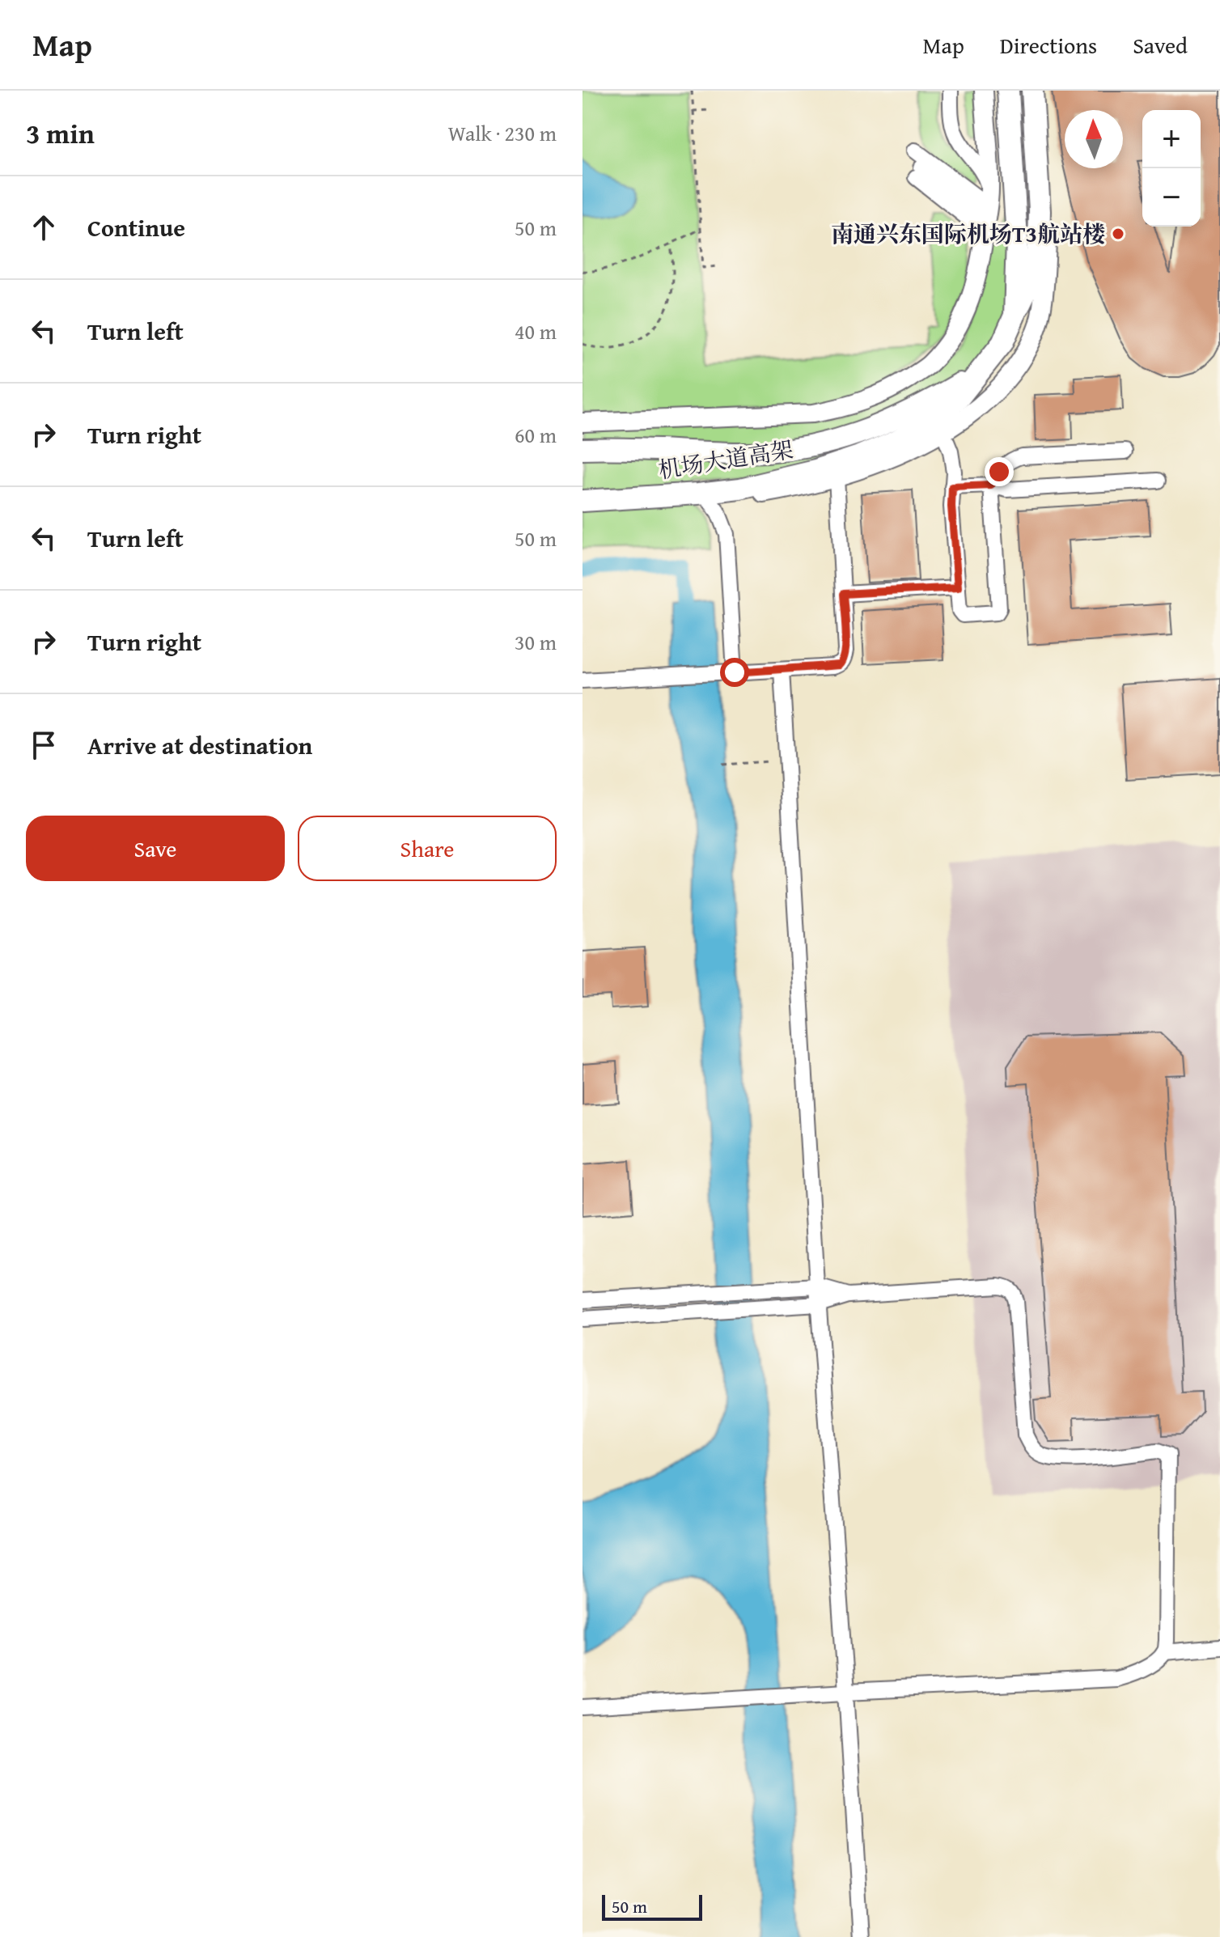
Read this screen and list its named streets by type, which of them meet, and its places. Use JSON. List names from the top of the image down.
{
  "streets": {
    "highway": ["机场大道高架"]
  },
  "places": ["南通兴东国际机场T3航站楼"],
  "scale_bar": "50 m",
  "north": "top",
  "page": {
    "header": "Map",
    "nav": ["Map", "Directions", "Saved"],
    "heading": ["3 min", "Walk · 230 m"],
    "map_buttons": ["+", "−"],
    "list": [
      ["Continue", "50 m"],
      ["Turn left", "40 m"],
      ["Turn right", "60 m"],
      ["Turn left", "50 m"],
      ["Turn right", "30 m"],
      "Arrive at destination"
    ],
    "buttons": ["Save", "Share"],
    "scale": "50 m"
  }
}
